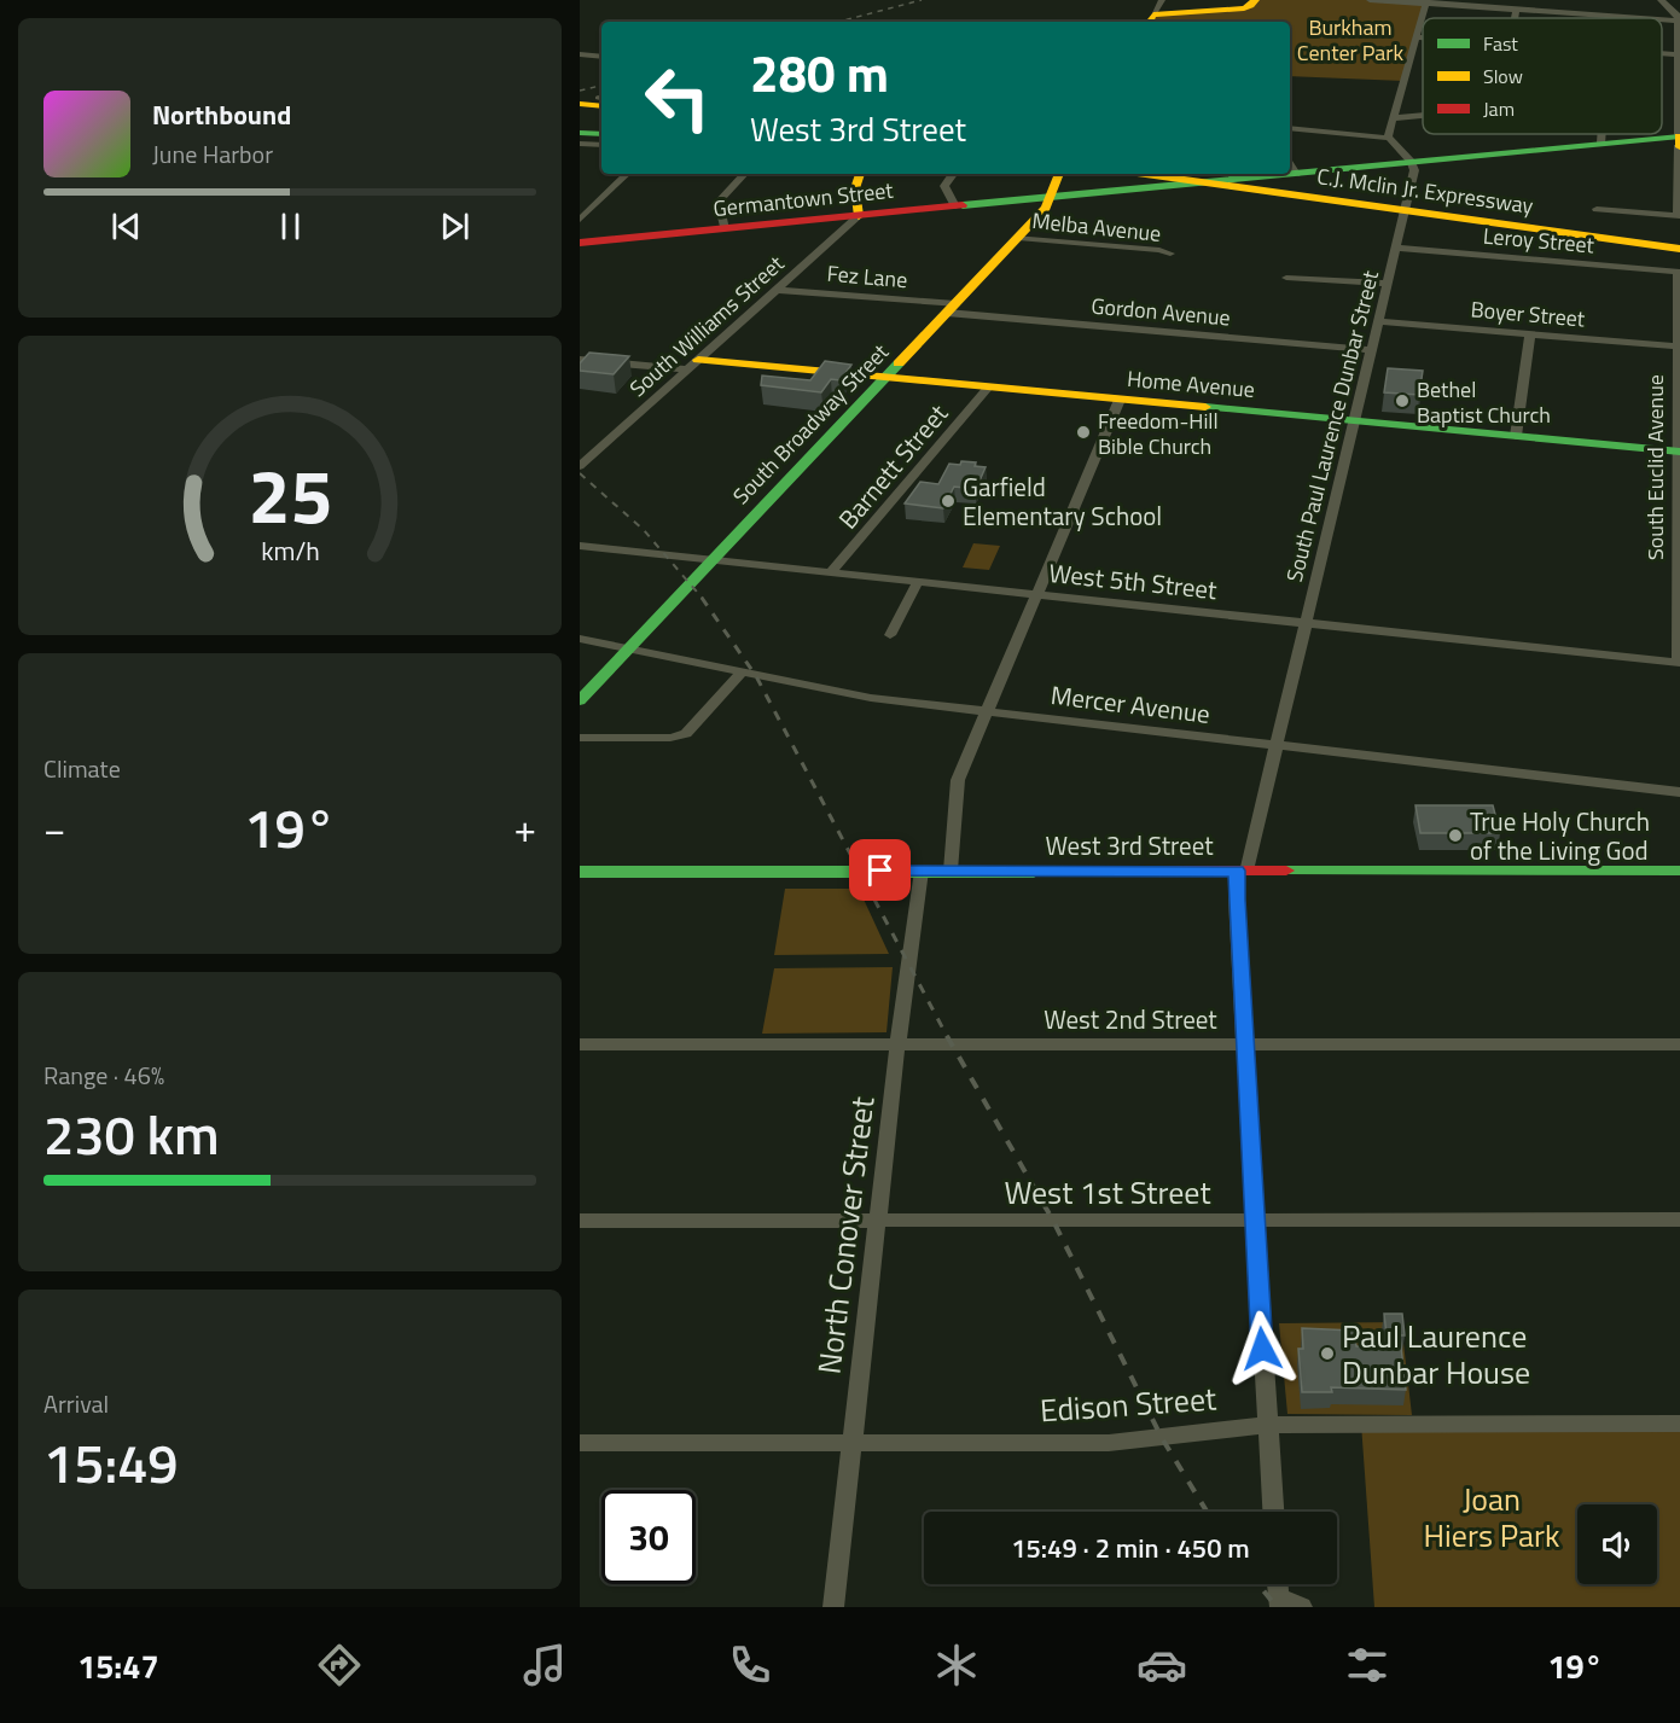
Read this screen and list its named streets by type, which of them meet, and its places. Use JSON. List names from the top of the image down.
{
  "streets": {
    "main road": [
      "C.J. Mclin Jr. Expressway",
      "Germantown Street",
      "Home Avenue",
      "South Broadway Street",
      "West 3rd Street"
    ],
    "street": [
      "Melba Avenue",
      "Leroy Street",
      "Fez Lane",
      "Gordon Avenue",
      "Boyer Street",
      "South Williams Street",
      "South Paul Laurence Dunbar Street",
      "Barnett Street",
      "South Euclid Avenue",
      "West 5th Street",
      "Mercer Avenue",
      "West 2nd Street",
      "West 1st Street",
      "North Conover Street",
      "Edison Street"
    ]
  },
  "crossings": [
    ["C.J. Mclin Jr. Expressway", "Germantown Street"],
    ["Germantown Street", "South Williams Street"],
    ["Germantown Street", "South Broadway Street"],
    ["Germantown Street", "South Paul Laurence Dunbar Street"],
    ["Melba Avenue", "South Broadway Street"],
    ["Leroy Street", "South Paul Laurence Dunbar Street"],
    ["Leroy Street", "South Euclid Avenue"],
    ["Fez Lane", "Gordon Avenue"],
    ["Fez Lane", "South Williams Street"],
    ["Fez Lane", "South Broadway Street"],
    ["Gordon Avenue", "South Broadway Street"],
    ["Gordon Avenue", "South Paul Laurence Dunbar Street"],
    ["Boyer Street", "South Paul Laurence Dunbar Street"],
    ["Boyer Street", "South Euclid Avenue"],
    ["South Williams Street", "Home Avenue"],
    ["Home Avenue", "South Broadway Street"],
    ["Home Avenue", "South Paul Laurence Dunbar Street"],
    ["Home Avenue", "Barnett Street"],
    ["Home Avenue", "South Euclid Avenue"],
    ["South Broadway Street", "West 5th Street"],
    ["South Broadway Street", "Mercer Avenue"],
    ["South Paul Laurence Dunbar Street", "West 5th Street"],
    ["South Paul Laurence Dunbar Street", "Mercer Avenue"],
    ["South Paul Laurence Dunbar Street", "West 3rd Street"],
    ["South Paul Laurence Dunbar Street", "West 2nd Street"],
    ["South Paul Laurence Dunbar Street", "West 1st Street"],
    ["South Paul Laurence Dunbar Street", "Edison Street"],
    ["Barnett Street", "West 5th Street"],
    ["South Euclid Avenue", "West 5th Street"],
    ["West 3rd Street", "North Conover Street"],
    ["West 2nd Street", "North Conover Street"],
    ["West 1st Street", "North Conover Street"],
    ["North Conover Street", "Edison Street"]
  ],
  "parks": ["Burkham Center Park", "Joan Hiers Park"],
  "places": [
    "Bethel Baptist Church",
    "Freedom-Hill Bible Church",
    "Garfield Elementary School",
    "True Holy Church of the Living God",
    "Paul Laurence Dunbar House"
  ],
  "legend": ["Fast", "Slow", "Jam"],
  "page": {
    "turn": ["280 m", "West 3rd Street"],
    "song": ["Northbound", "June Harbor"],
    "tile": [
      "Climate",
      ["Range · 46%", "230 km"],
      ["Arrival", "15:49"]
    ],
    "heat": ["−", "19°", "+"],
    "limit": "30",
    "trip": "15:49 · 2 min · 450 m",
    "tabs": ["15:47", "19°"],
    "gauge": ["25", "km/h"]
  }
}
